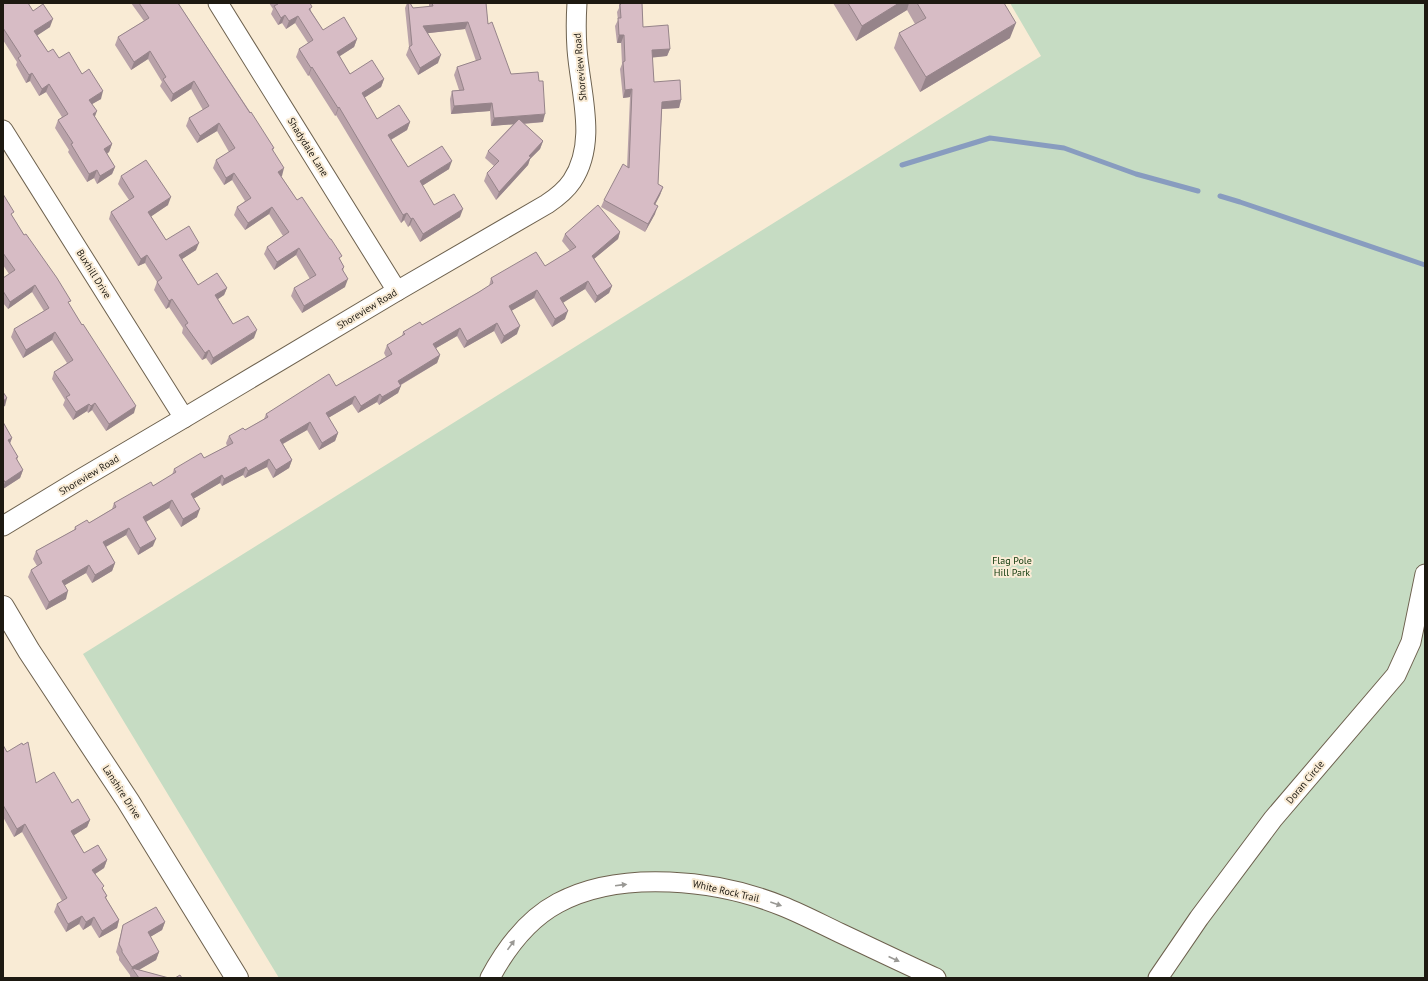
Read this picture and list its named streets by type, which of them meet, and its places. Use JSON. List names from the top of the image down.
{
  "streets": {
    "street": [
      "Shoreview Road",
      "Shadydale Lane",
      "Buxhill Drive",
      "Doran Circle",
      "Lanshire Drive",
      "White Rock Trail"
    ]
  },
  "crossings": [
    ["Shoreview Road", "Shadydale Lane"],
    ["Shoreview Road", "Buxhill Drive"]
  ],
  "one_way": ["White Rock Trail"],
  "parks": ["Flag Pole Hill Park"]
}
